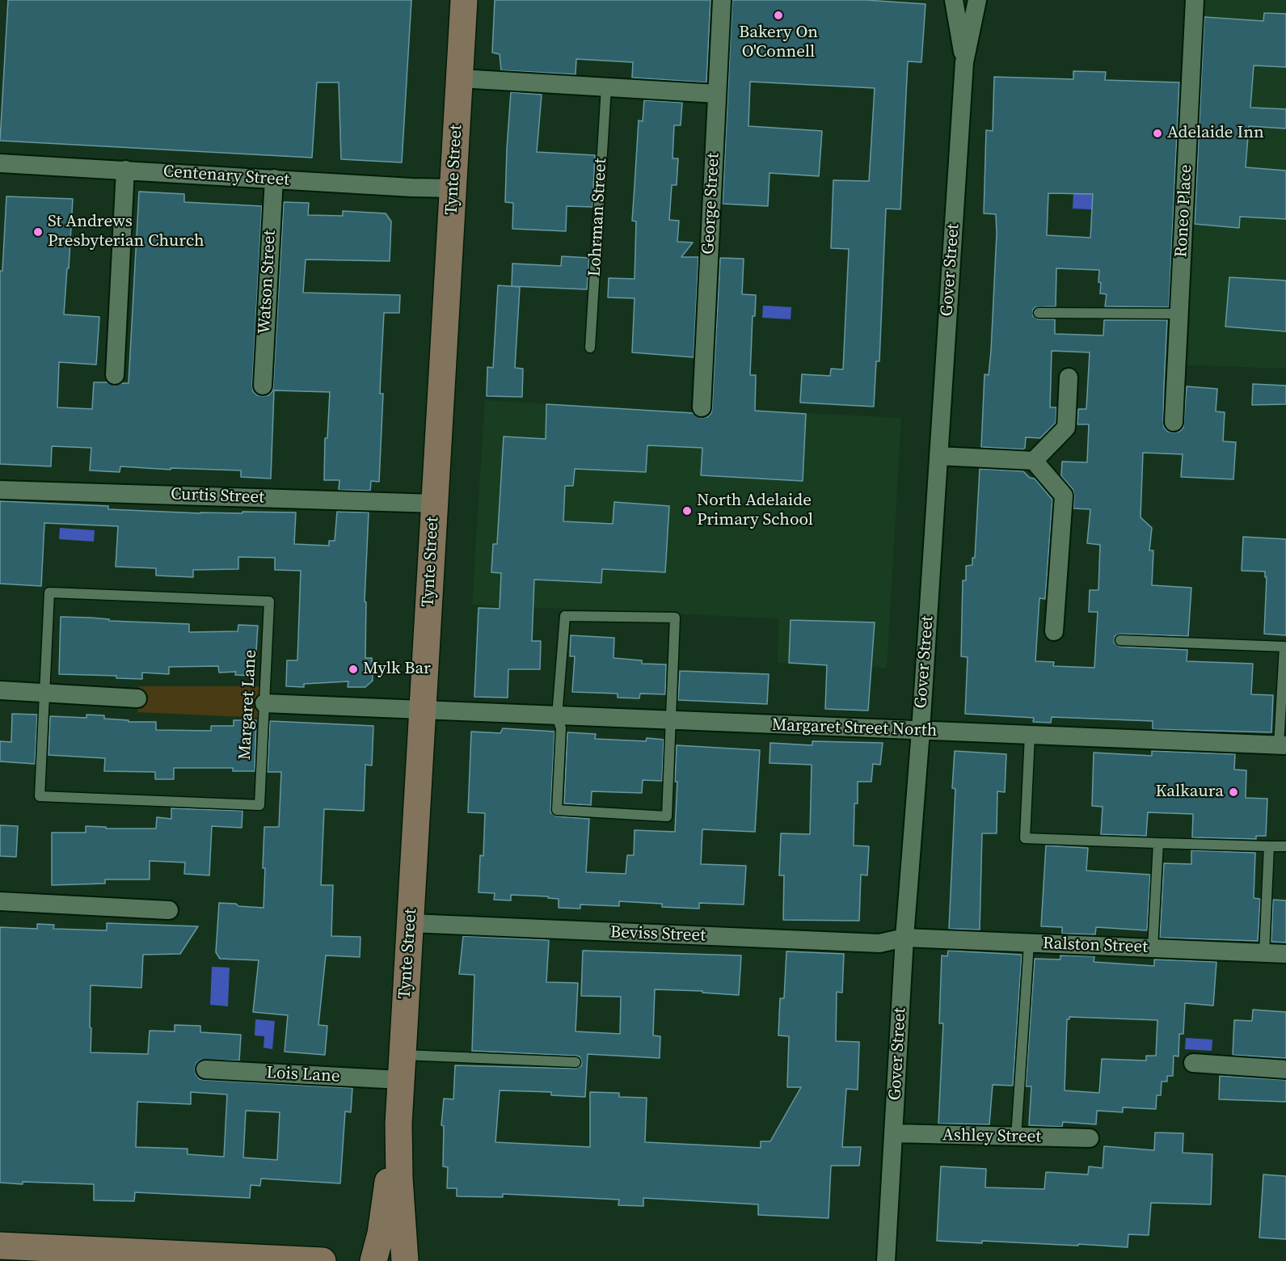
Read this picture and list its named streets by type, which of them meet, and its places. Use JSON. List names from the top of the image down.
{
  "streets": {
    "street": [
      "Tynte Street",
      "Centenary Street",
      "George Street",
      "Roneo Place",
      "Gover Street",
      "Watson Street",
      "Curtis Street",
      "Margaret Street North",
      "Beviss Street",
      "Ralston Street",
      "Lois Lane",
      "Ashley Street"
    ],
    "lane": ["Lohrman Street", "Margaret Lane"]
  },
  "crossings": [
    ["Tynte Street", "Centenary Street"],
    ["Tynte Street", "Curtis Street"],
    ["Tynte Street", "Margaret Street North"],
    ["Tynte Street", "Beviss Street"],
    ["Tynte Street", "Lois Lane"],
    ["Centenary Street", "Watson Street"],
    ["Gover Street", "Margaret Street North"],
    ["Gover Street", "Beviss Street"],
    ["Gover Street", "Ralston Street"],
    ["Gover Street", "Ashley Street"],
    ["Margaret Lane", "Margaret Street North"],
    ["Beviss Street", "Ralston Street"]
  ],
  "places": [
    "Bakery On O'Connell",
    "Adelaide Inn",
    "St Andrews Presbyterian Church",
    "North Adelaide Primary School",
    "Mylk Bar",
    "Kalkaura"
  ]
}
